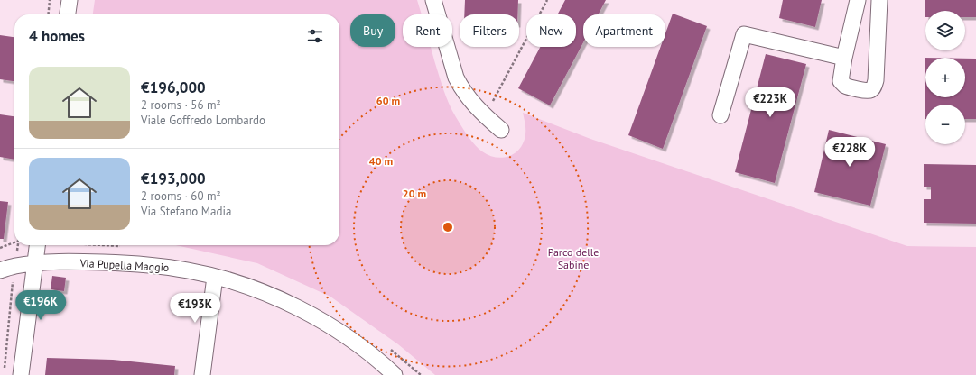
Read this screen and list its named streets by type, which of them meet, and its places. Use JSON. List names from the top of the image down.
{
  "streets": {
    "street": ["Via Pupella Maggio"]
  },
  "parks": ["Parco delle Sabine"],
  "page": {
    "map_buttons": ["+", "−"],
    "chip": [
      "Buy",
      "Rent",
      "Filters",
      "New",
      "Apartment"
    ],
    "heading": "4 homes",
    "list": [
      {
        "name": "€196,000",
        "note": "2 rooms · 56 m² · Viale Goffredo Lombardo"
      },
      {
        "name": "€193,000",
        "note": "2 rooms · 60 m² · Via Stefano Madia"
      }
    ],
    "price": [
      "€223K",
      "€228K",
      "€196K",
      "€193K"
    ]
  },
  "rings": ["60 m", "40 m", "20 m"]
}
